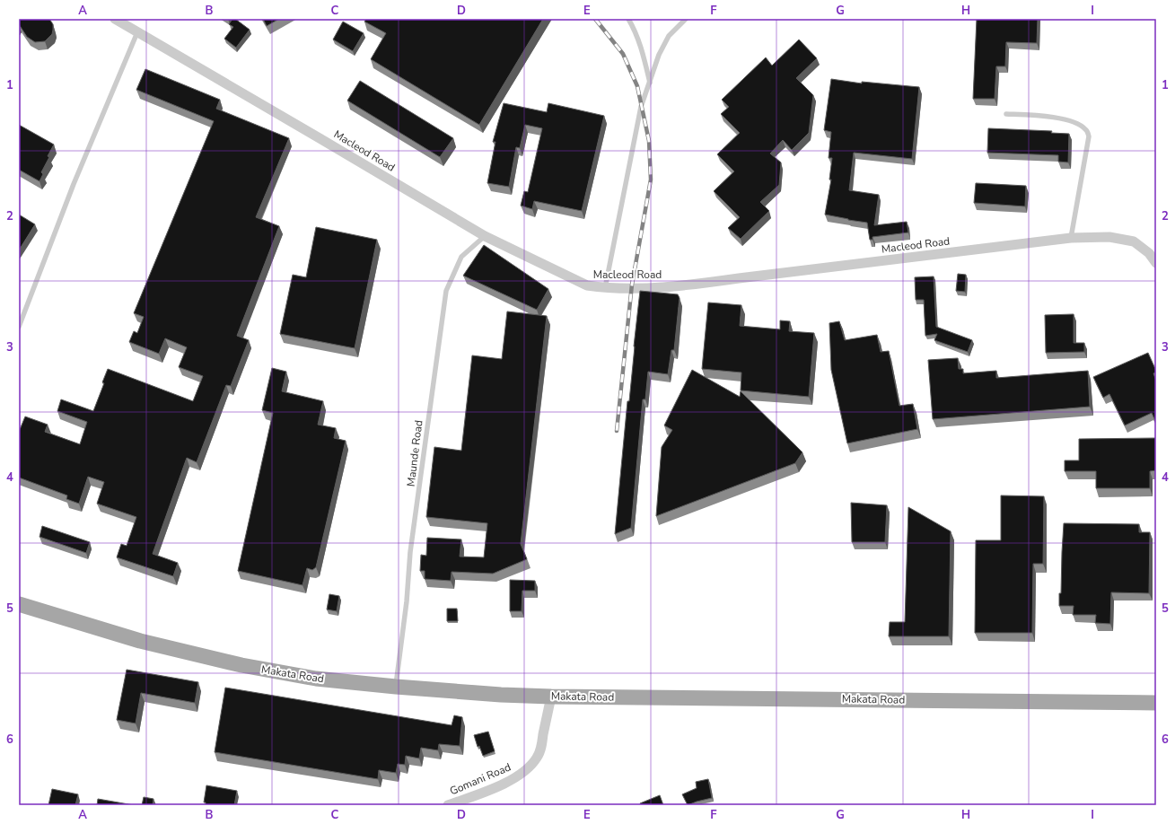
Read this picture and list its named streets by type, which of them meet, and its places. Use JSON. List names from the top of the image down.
{
  "streets": {
    "main road": ["Makata Road"],
    "street": ["Macleod Road", "Gomani Road"],
    "lane": ["Maunde Road"]
  },
  "crossings": [
    ["Macleod Road", "Maunde Road"],
    ["Maunde Road", "Makata Road"],
    ["Makata Road", "Gomani Road"]
  ],
  "grid": {
    "columns": [
      "A",
      "B",
      "C",
      "D",
      "E",
      "F",
      "G",
      "H",
      "I"
    ],
    "rows": [
      "1",
      "2",
      "3",
      "4",
      "5",
      "6"
    ]
  }
}
